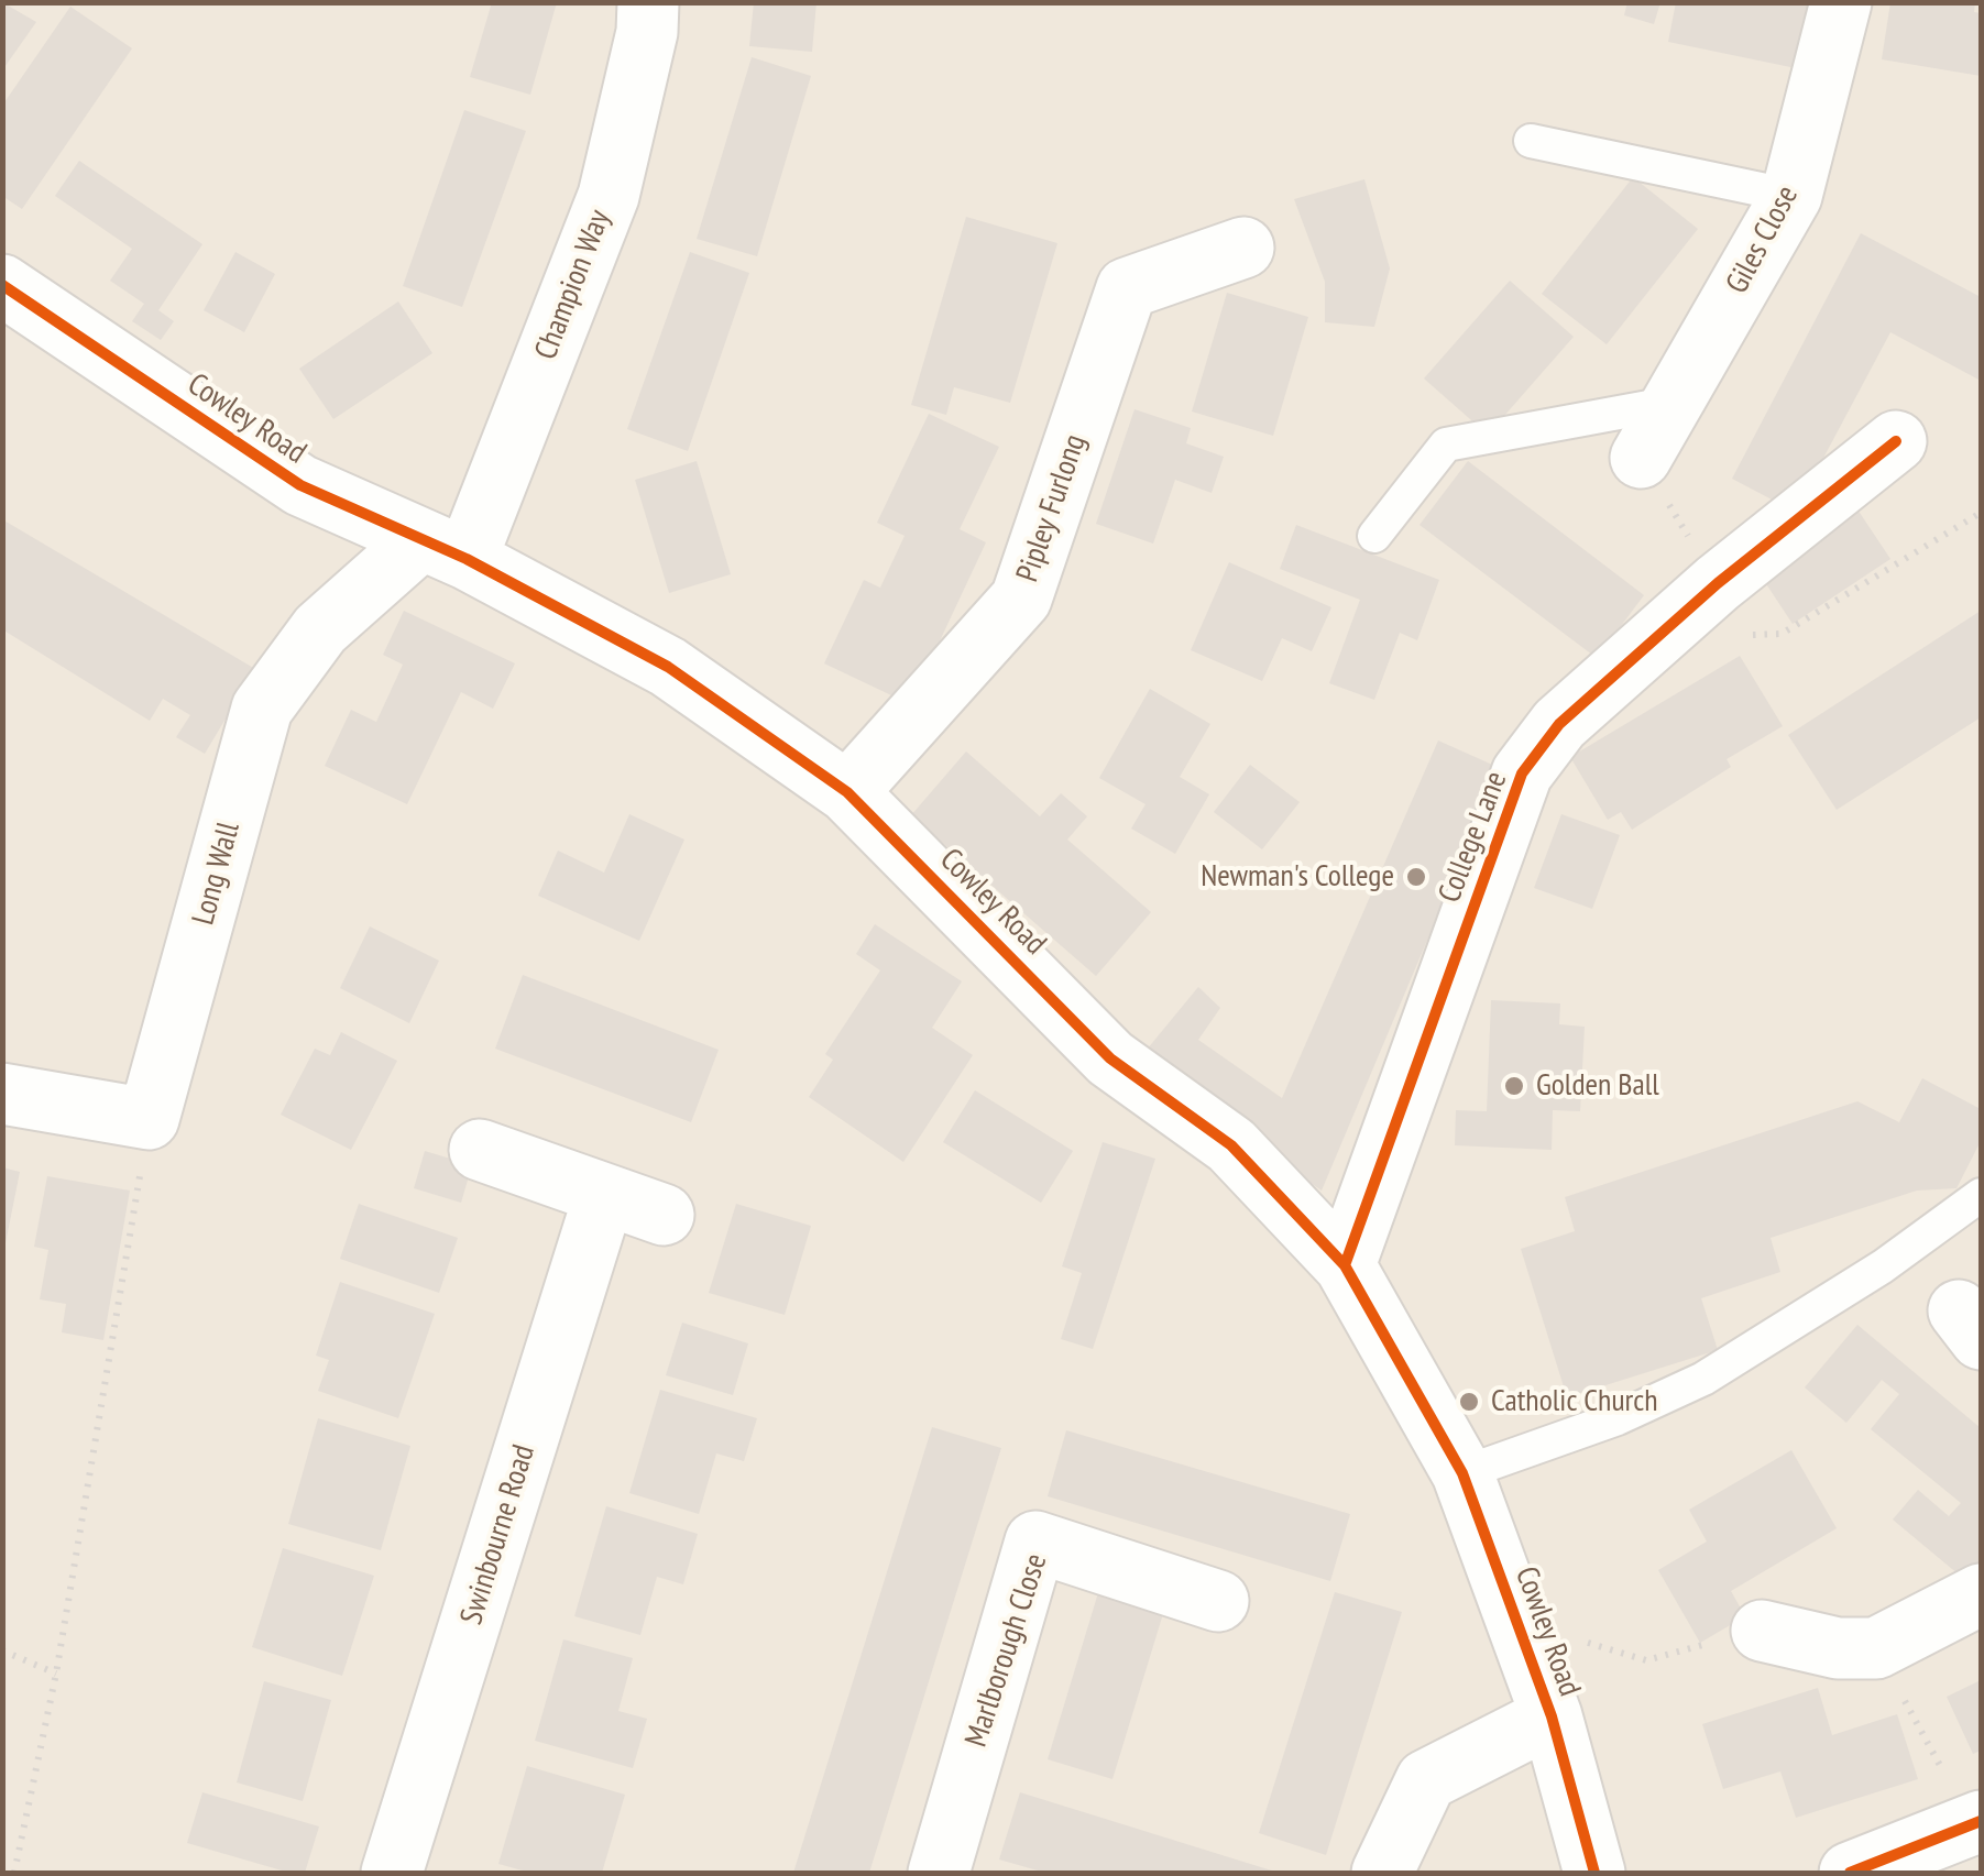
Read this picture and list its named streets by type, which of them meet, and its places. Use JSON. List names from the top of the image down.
{
  "streets": {
    "street": [
      "Giles Close",
      "Champion Way",
      "Cowley Road",
      "Pipley Furlong",
      "College Lane",
      "Long Wall",
      "Swinbourne Road",
      "Marlborough Close"
    ]
  },
  "crossings": [
    ["Champion Way", "Cowley Road"],
    ["Champion Way", "Long Wall"],
    ["Cowley Road", "Pipley Furlong"],
    ["Cowley Road", "College Lane"],
    ["Cowley Road", "Long Wall"]
  ],
  "places": ["Newman's College", "Golden Ball", "Catholic Church"]
}
